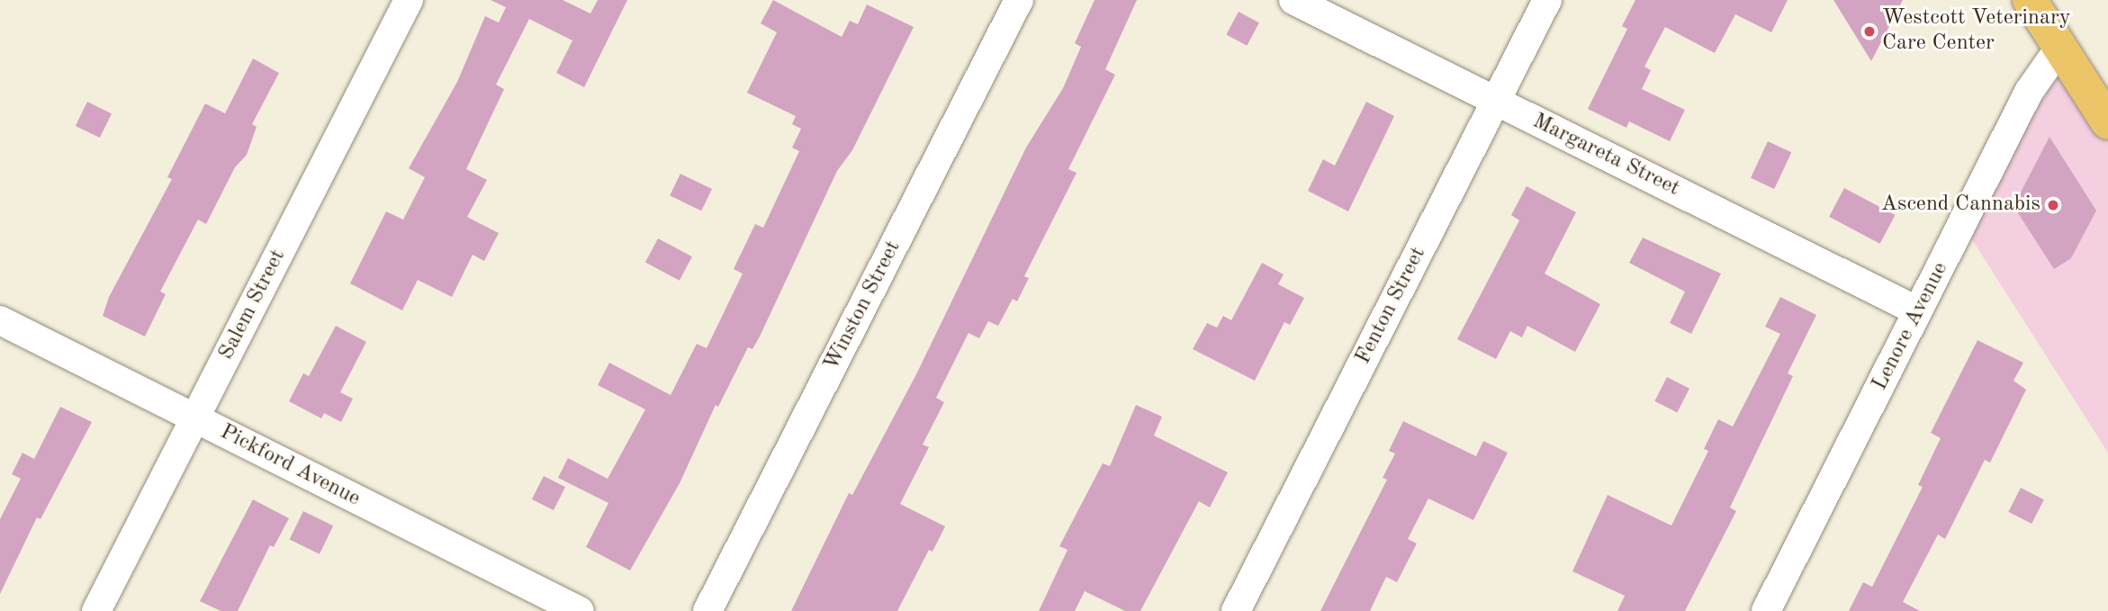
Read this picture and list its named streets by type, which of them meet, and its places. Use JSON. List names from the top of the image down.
{
  "streets": {
    "street": [
      "Margareta Street",
      "Salem Street",
      "Winston Street",
      "Fenton Street",
      "Lenore Avenue",
      "Pickford Avenue"
    ]
  },
  "crossings": [
    ["Margareta Street", "Fenton Street"],
    ["Margareta Street", "Lenore Avenue"],
    ["Salem Street", "Pickford Avenue"]
  ],
  "places": ["Westcott Veterinary Care Center", "Ascend Cannabis"]
}
